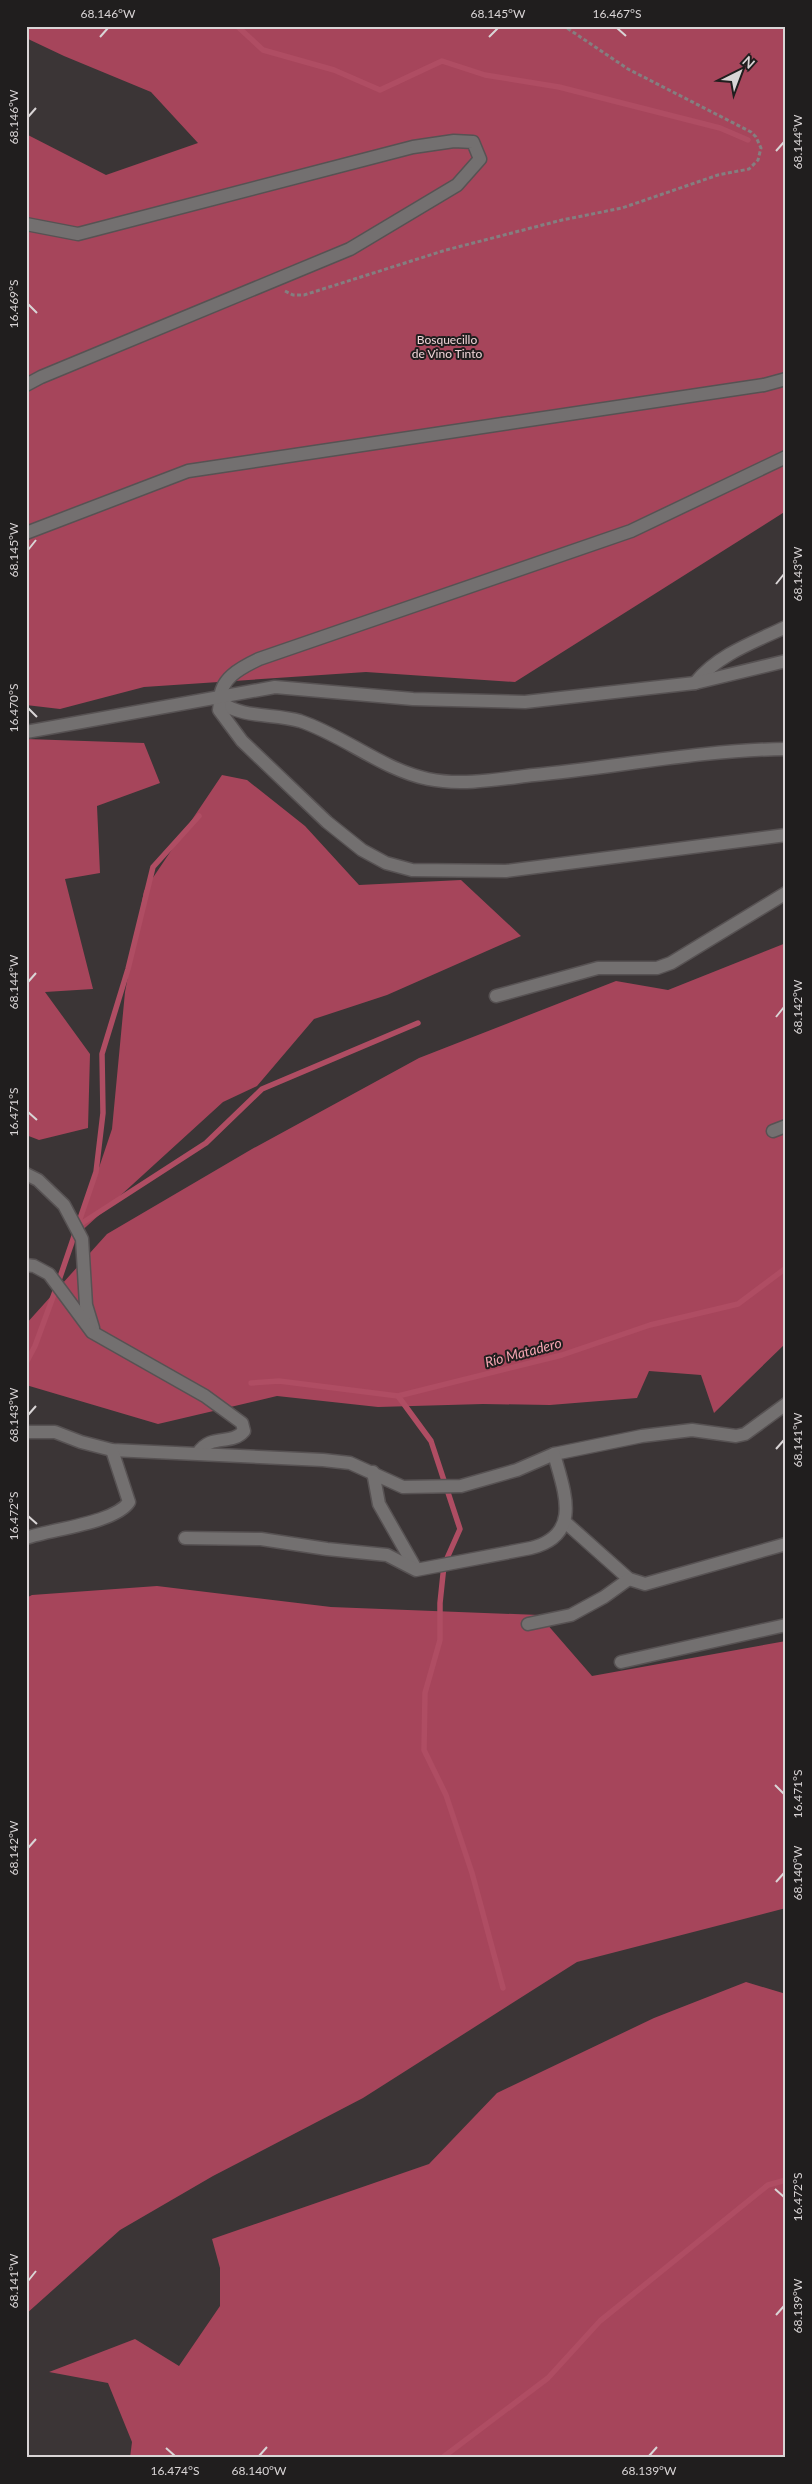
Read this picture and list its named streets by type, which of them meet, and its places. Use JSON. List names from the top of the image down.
{
  "water": ["Río Matadero"],
  "parks": ["Bosquecillo de Vino Tinto"],
  "north": "top right",
  "coordinates": [
    "68.146°W",
    "68.145°W",
    "16.467°S",
    "68.144°W",
    "16.469°S",
    "68.143°W",
    "16.470°S",
    "68.142°W",
    "16.471°S",
    "68.141°W",
    "16.472°S",
    "68.140°W",
    "68.139°W",
    "16.474°S"
  ]
}
